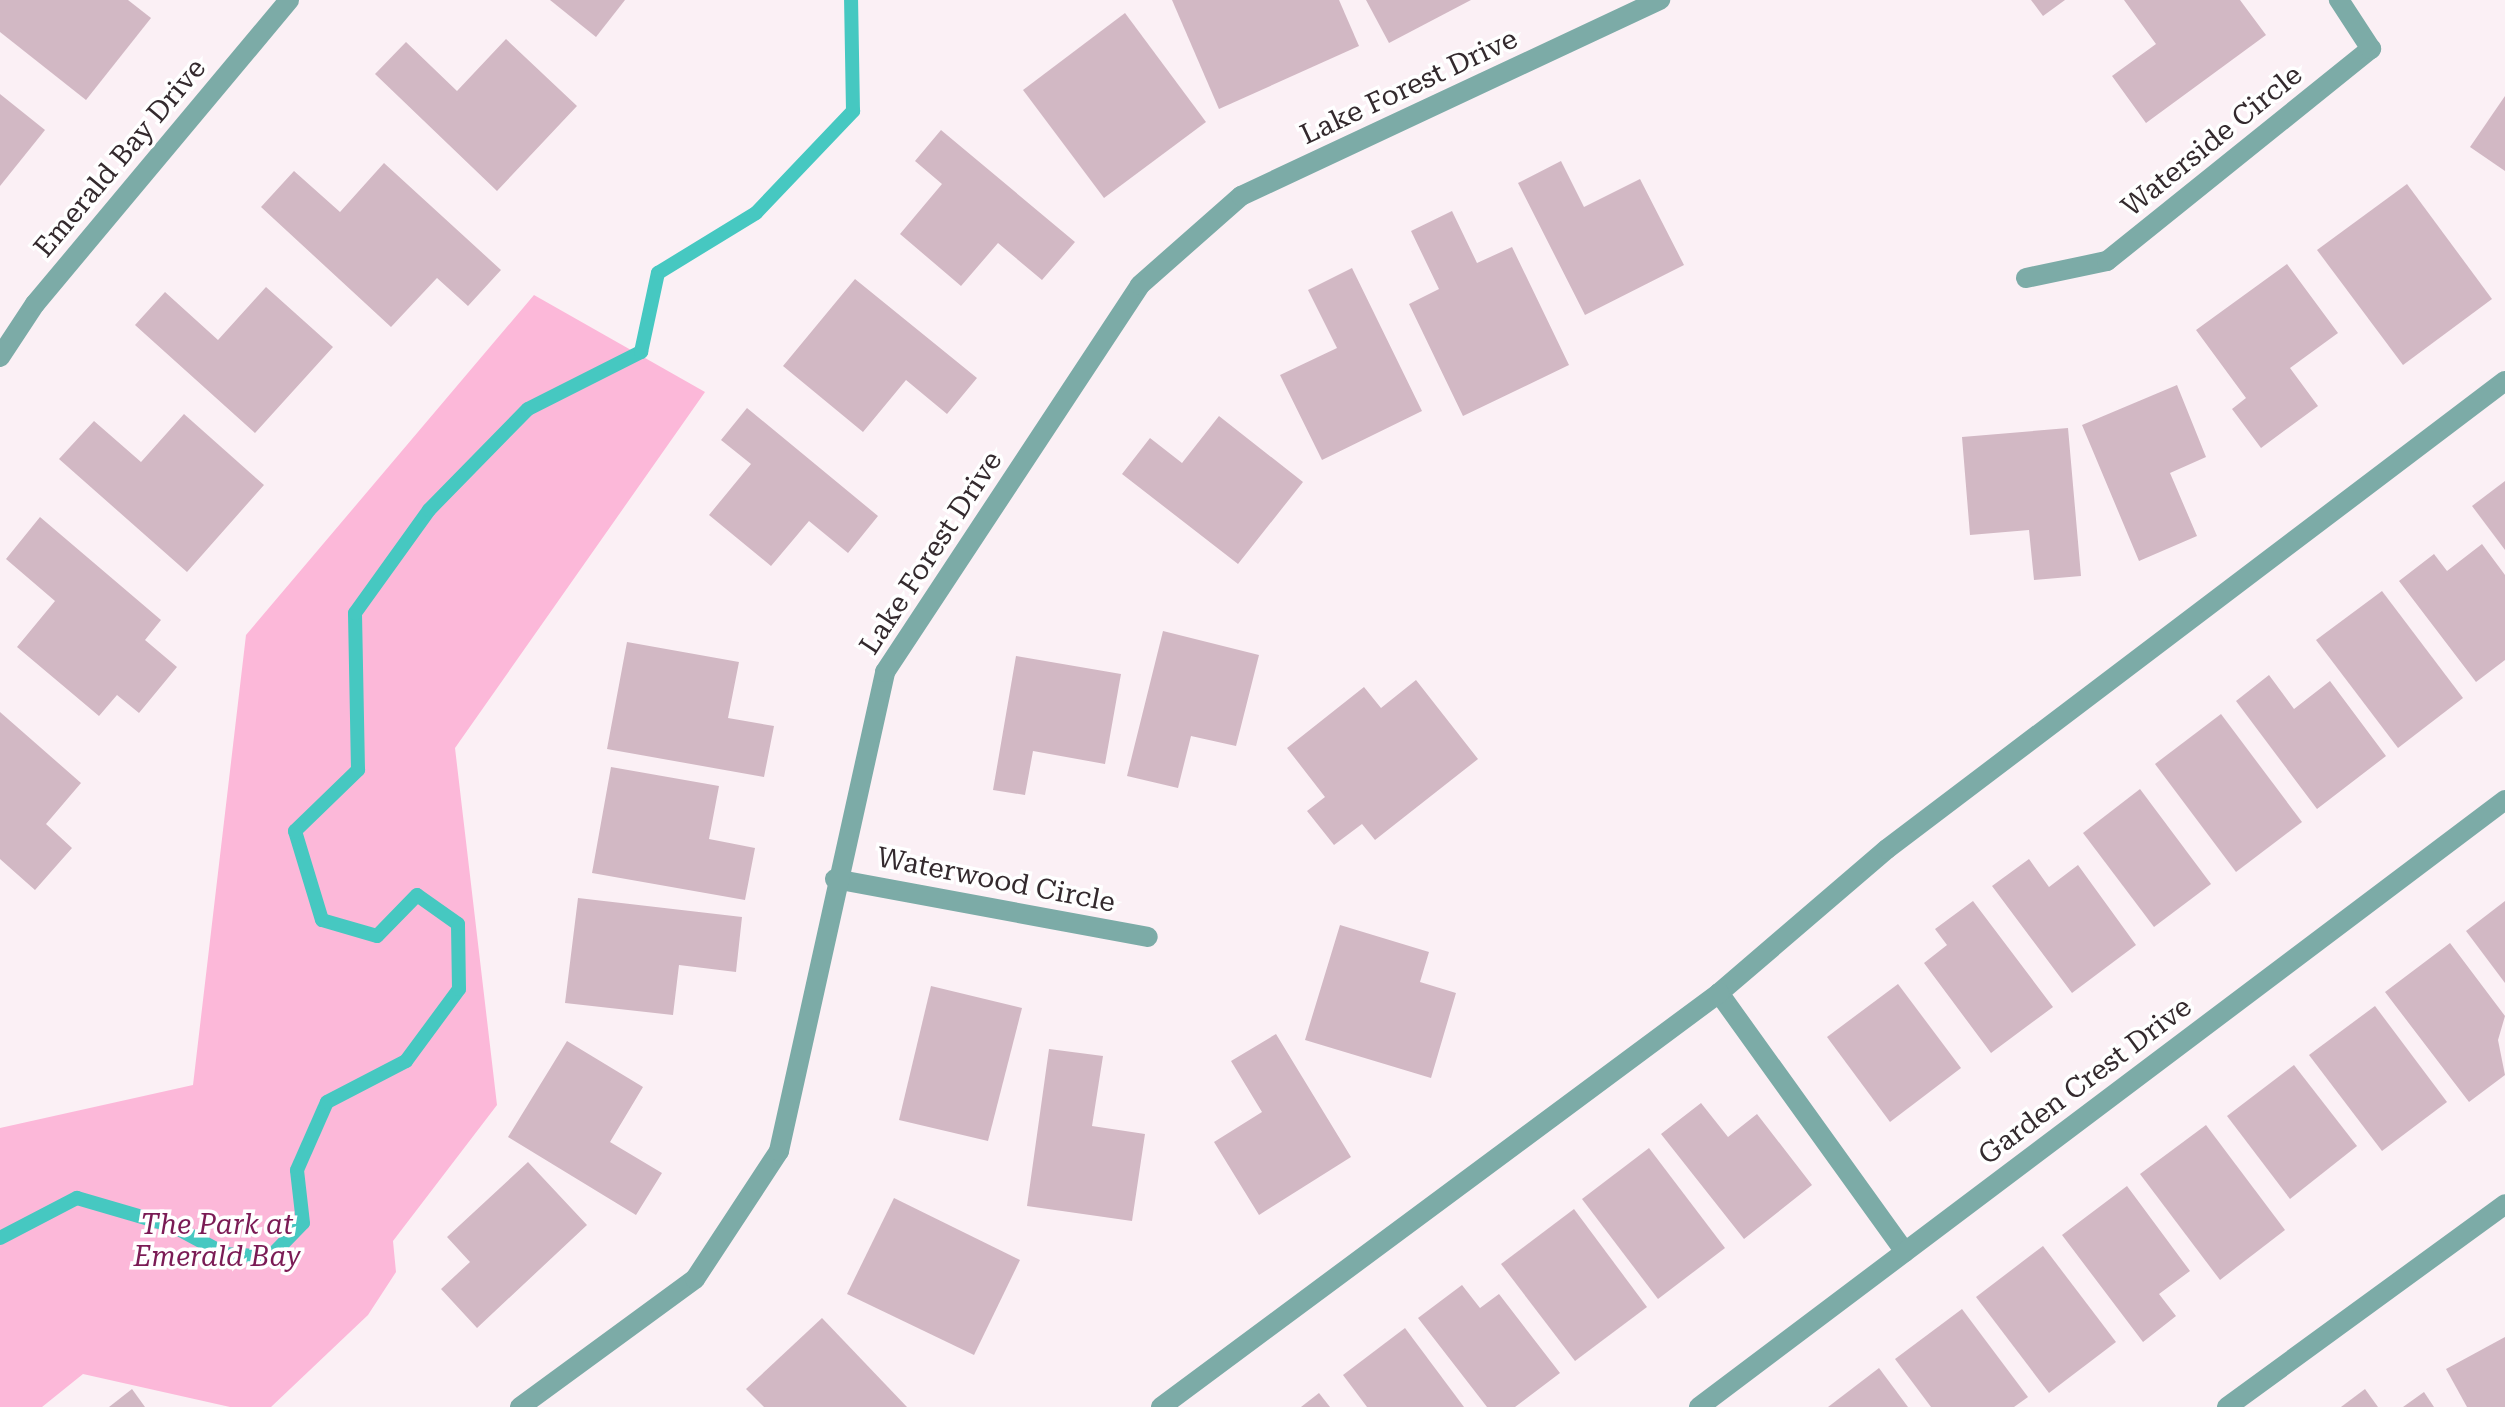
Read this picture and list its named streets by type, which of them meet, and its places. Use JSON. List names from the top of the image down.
{
  "streets": {
    "street": [
      "Lake Forest Drive",
      "Waterside Circle",
      "Emerald Bay Drive",
      "Waterwood Circle",
      "Garden Crest Drive"
    ]
  },
  "crossings": [
    ["Lake Forest Drive", "Waterwood Circle"]
  ],
  "parks": ["The Park at Emerald Bay"]
}
